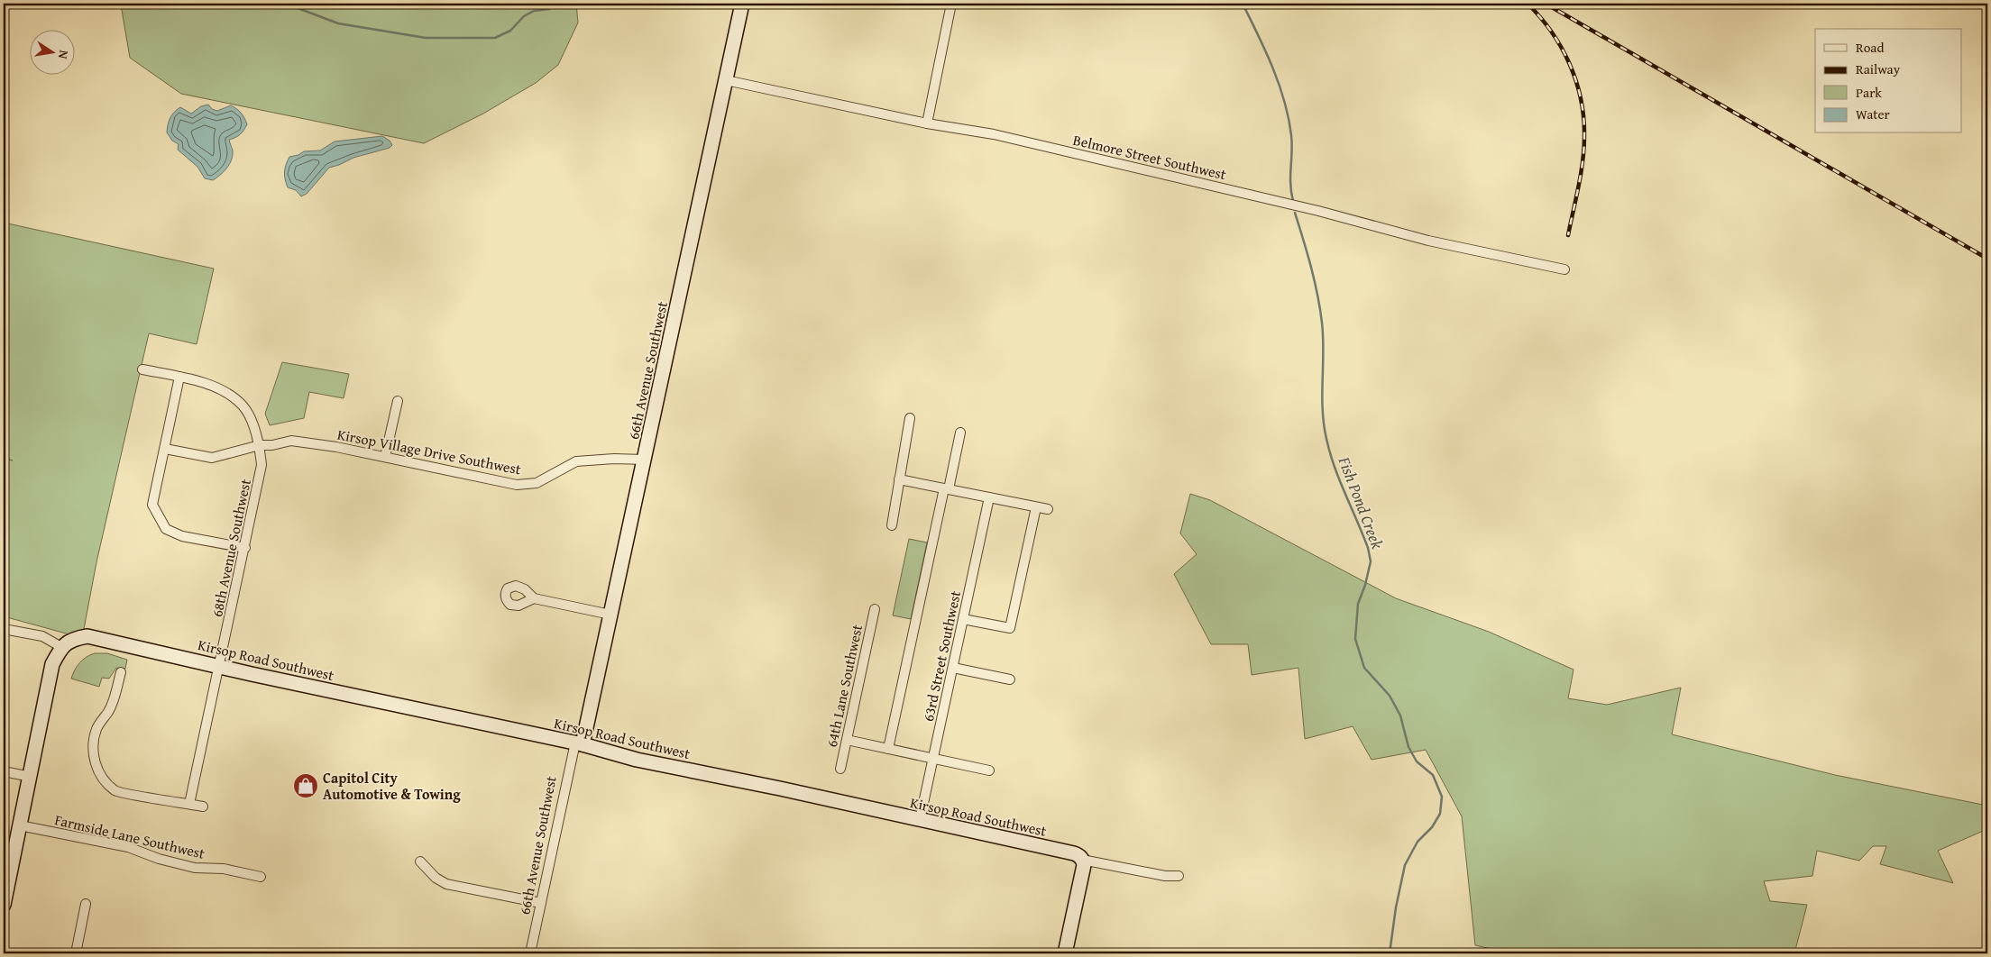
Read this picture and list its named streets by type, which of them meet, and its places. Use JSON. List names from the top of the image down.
{
  "streets": {
    "street": [
      "Belmore Street Southwest",
      "66th Avenue Southwest",
      "Kirsop Village Drive Southwest",
      "68th Avenue Southwest",
      "63rd Street Southwest",
      "Kirsop Road Southwest",
      "64th Lane Southwest",
      "Farmside Lane Southwest"
    ]
  },
  "crossings": [
    ["Belmore Street Southwest", "66th Avenue Southwest"],
    ["66th Avenue Southwest", "Kirsop Village Drive Southwest"],
    ["66th Avenue Southwest", "Kirsop Road Southwest"],
    ["Kirsop Village Drive Southwest", "68th Avenue Southwest"],
    ["68th Avenue Southwest", "Kirsop Road Southwest"],
    ["63rd Street Southwest", "Kirsop Road Southwest"]
  ],
  "water": ["Fish Pond Creek"],
  "places": {
    "shop": ["Capitol City Automotive & Towing"]
  },
  "legend": [
    "Road",
    "Railway",
    "Park",
    "Water"
  ],
  "north": "right"
}
